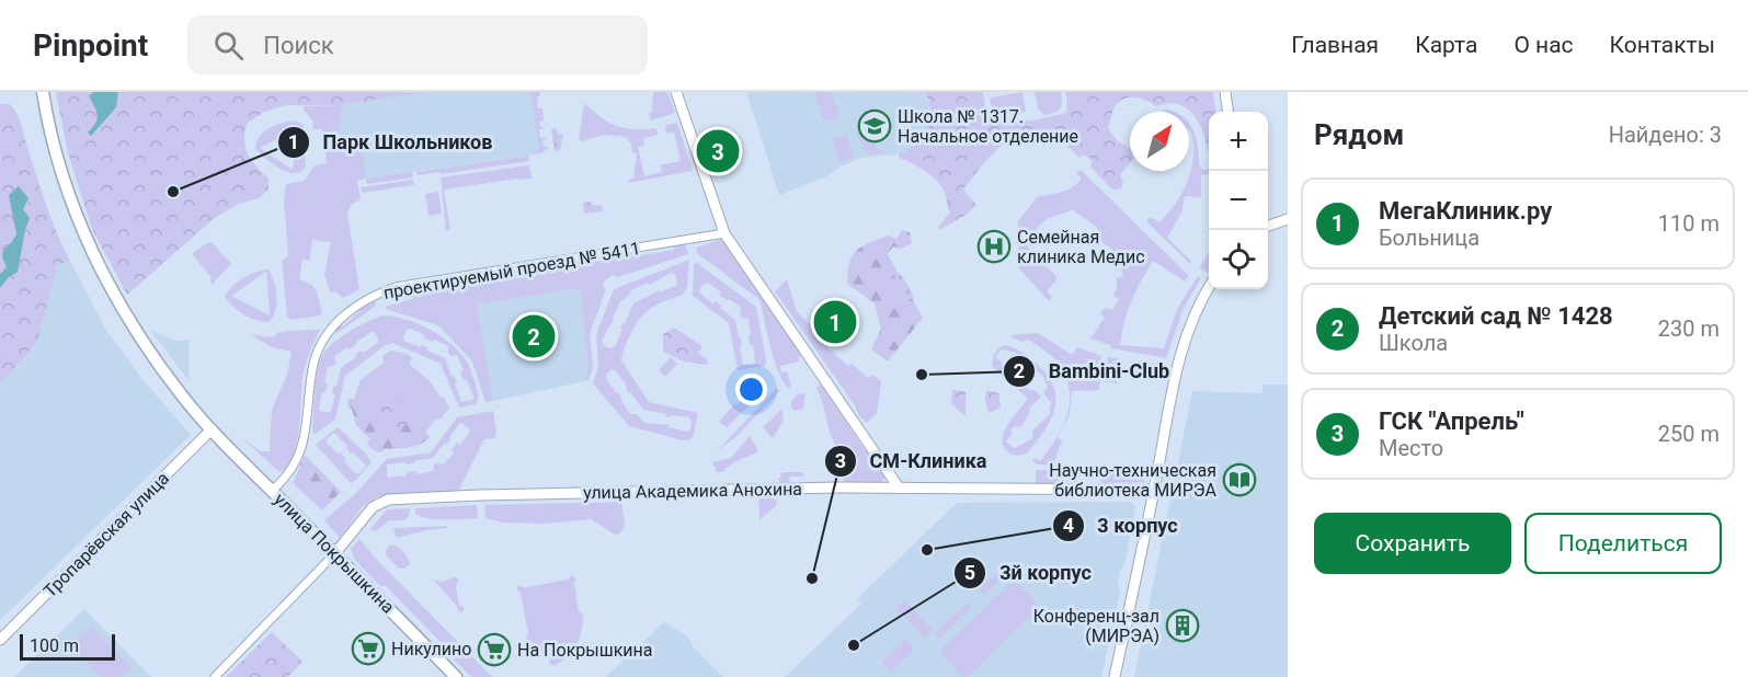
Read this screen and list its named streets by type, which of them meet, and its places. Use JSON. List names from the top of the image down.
{
  "streets": {
    "main road": ["улица Покрышкина"],
    "street": ["проектируемый проезд № 5411", "улица Академика Анохина", "Тропарёвская улица"]
  },
  "crossings": [
    ["проектируемый проезд № 5411", "улица Покрышкина"],
    ["улица Академика Анохина", "улица Покрышкина"],
    ["Тропарёвская улица", "улица Покрышкина"]
  ],
  "places": {
    "school or university": ["Школа № 1317. Начальное отделение"],
    "other": [
      "Парк Школьников",
      "Bambini-Club",
      "3 корпус",
      "СМ-Клиника",
      "3й корпус"
    ],
    "hospital": ["Семейная клиника Медис"],
    "library": ["Научно-техническая библиотека МИРЭА"],
    "building": ["Конференц-зал (МИРЭА)"],
    "supermarket": ["Никулино", "На Покрышкина"]
  },
  "scale_bar": "100 m",
  "north": "top right",
  "page": {
    "header": "Pinpoint",
    "search": "Поиск",
    "nav": [
      "Главная",
      "Карта",
      "О нас",
      "Контакты"
    ],
    "heading": ["Рядом", "Найдено: 3"],
    "map_buttons": ["+", "−"],
    "pins": ["3", "1", "2"],
    "list": [
      {
        "mark": "1",
        "name": "МегаКлиник.ру",
        "note": "Больница",
        "value": "110 m"
      },
      {
        "mark": "2",
        "name": "Детский сад № 1428",
        "note": "Школа",
        "value": "230 m"
      },
      {
        "mark": "3",
        "name": "ГСК \"Апрель\"",
        "note": "Место",
        "value": "250 m"
      }
    ],
    "buttons": ["Сохранить", "Поделиться"],
    "scale": "100 m"
  }
}
